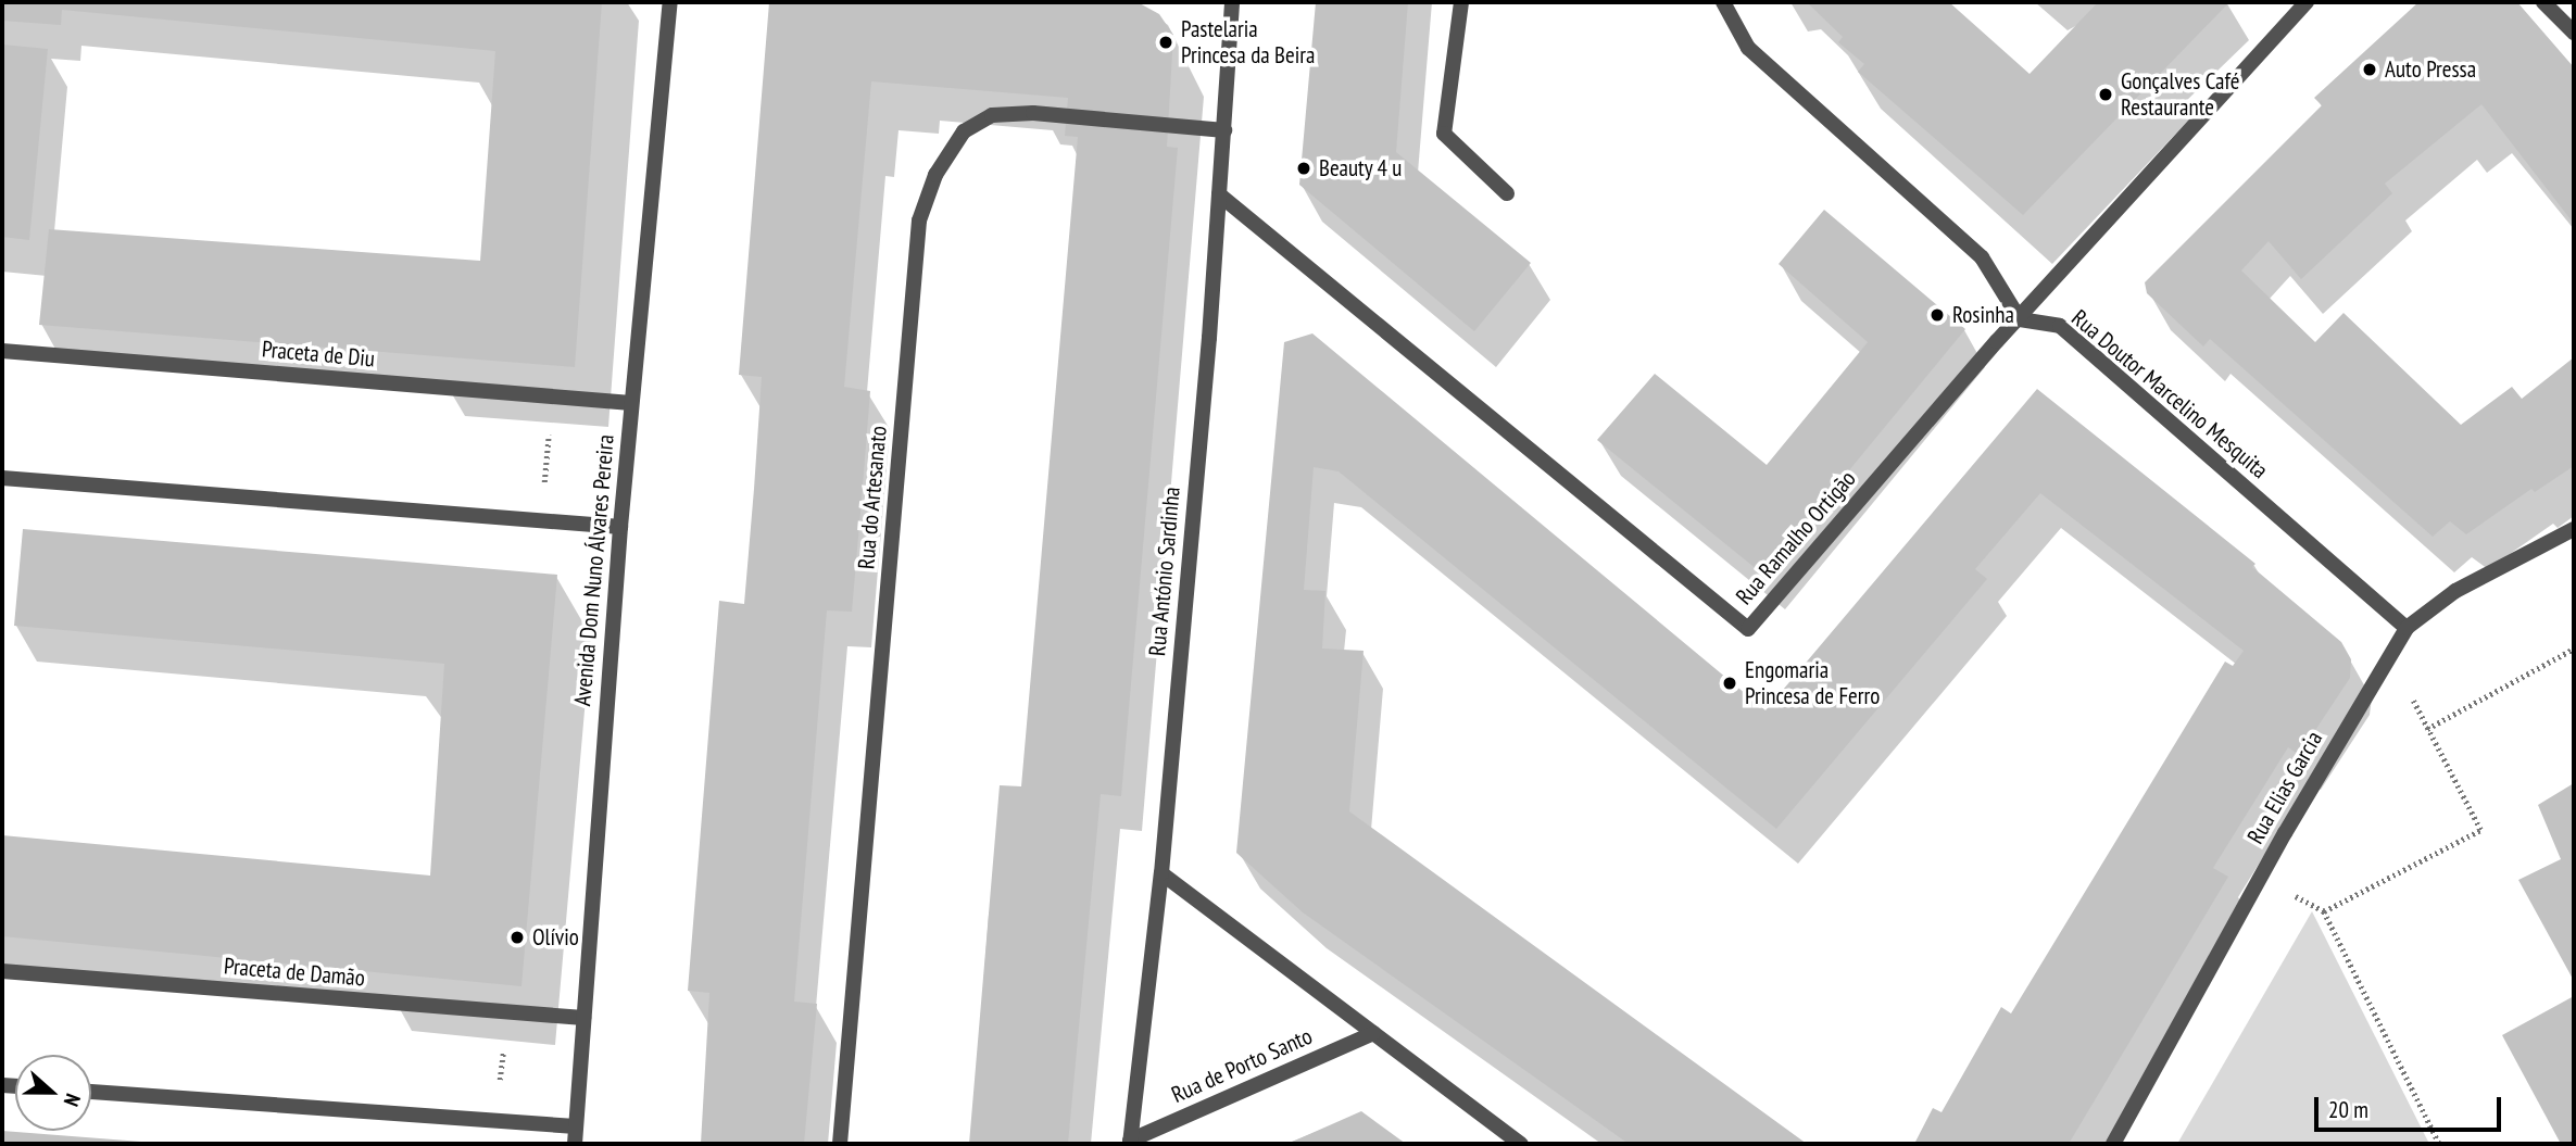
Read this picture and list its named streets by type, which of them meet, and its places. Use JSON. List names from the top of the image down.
{
  "streets": {
    "street": [
      "Praceta de Diu",
      "Rua Doutor Marcelino Mesquita",
      "Rua do Artesanato",
      "Rua Ramalho Ortigão",
      "Avenida Dom Nuno Álvares Pereira",
      "Rua António Sardinha",
      "Rua Elias Garcia",
      "Praceta de Damão",
      "Rua de Porto Santo"
    ]
  },
  "crossings": [
    ["Praceta de Diu", "Avenida Dom Nuno Álvares Pereira"],
    ["Rua Doutor Marcelino Mesquita", "Rua Ramalho Ortigão"],
    ["Rua Doutor Marcelino Mesquita", "Rua Elias Garcia"],
    ["Rua do Artesanato", "Rua António Sardinha"],
    ["Rua Ramalho Ortigão", "Rua António Sardinha"],
    ["Avenida Dom Nuno Álvares Pereira", "Praceta de Damão"],
    ["Rua António Sardinha", "Rua de Porto Santo"]
  ],
  "places": [
    "Pastelaria Princesa da Beira",
    "Auto Pressa",
    "Gonçalves Café Restaurante",
    "Beauty 4 u",
    "Rosinha",
    "Engomaria Princesa de Ferro",
    "Olívio"
  ],
  "scale_bar": "20 m",
  "north": "right"
}
